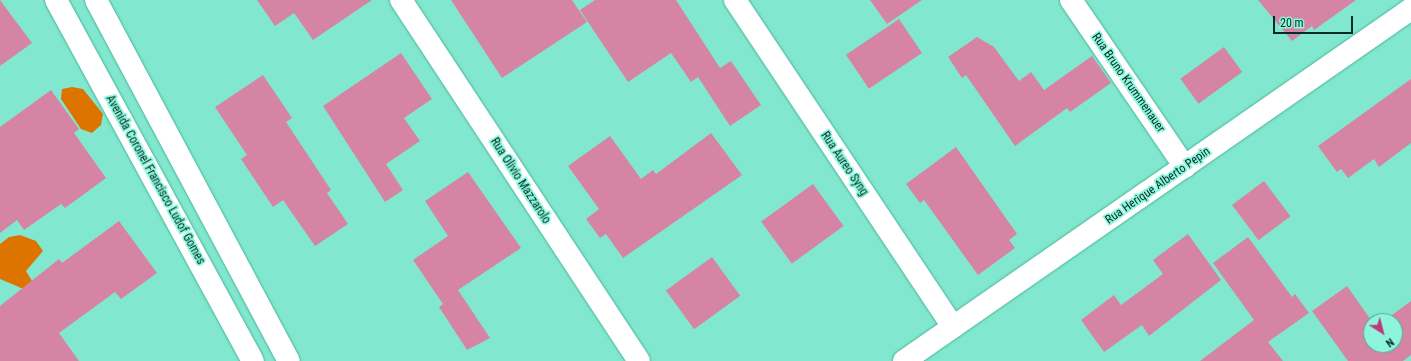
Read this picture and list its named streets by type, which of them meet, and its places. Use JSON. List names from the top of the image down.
{
  "streets": {
    "street": [
      "Rua Bruno Krummenauer",
      "Rua Aureo Syng",
      "Avenida Coronel Francisco Ludof Gomes",
      "Rua Olivio Mazzarolo",
      "Rua Herique Alberto Pepin"
    ]
  },
  "crossings": [
    ["Rua Bruno Krummenauer", "Rua Herique Alberto Pepin"],
    ["Rua Aureo Syng", "Rua Herique Alberto Pepin"]
  ],
  "scale_bar": "20 m",
  "north": "bottom right"
}
